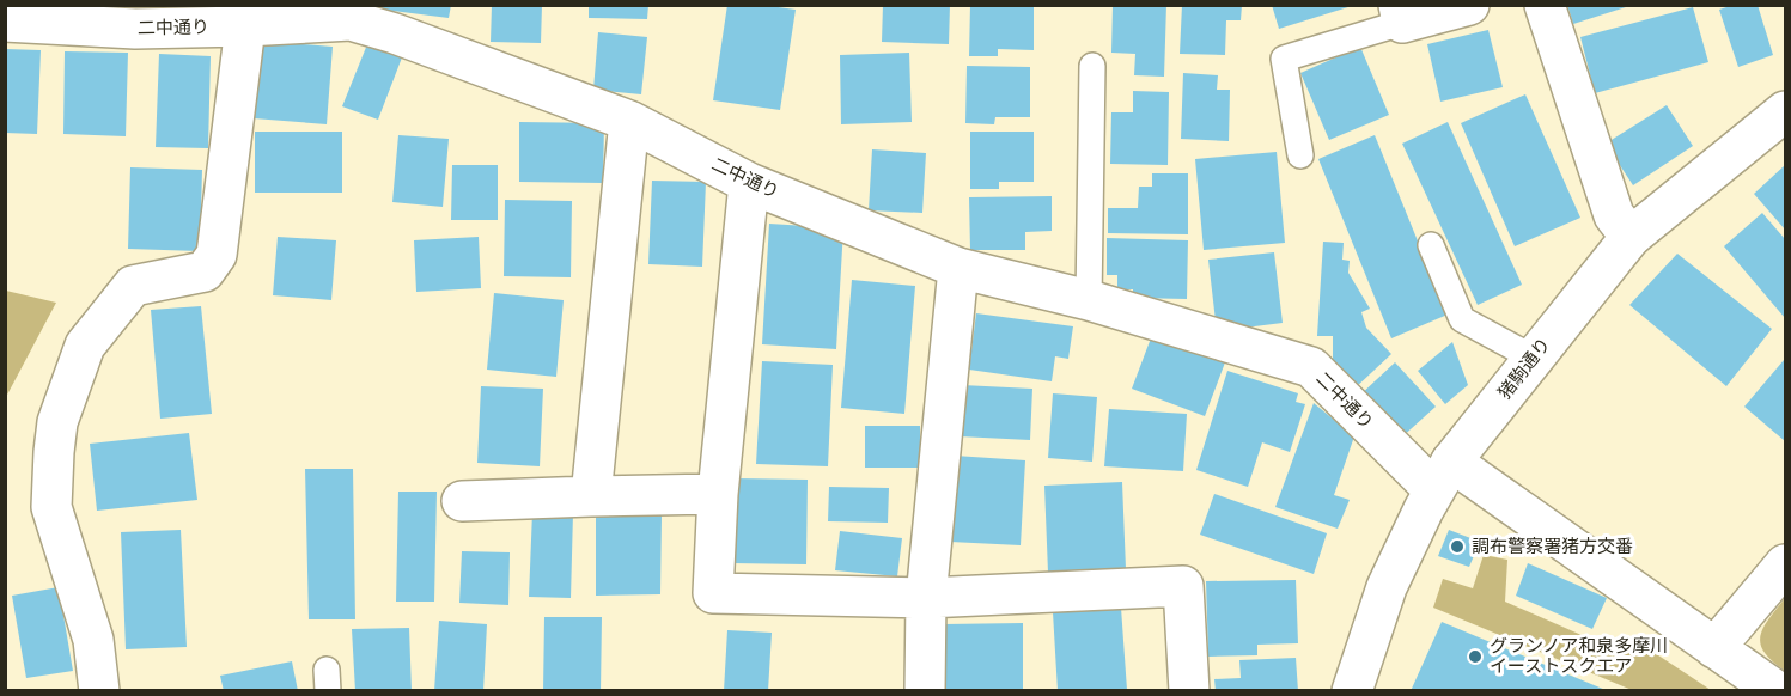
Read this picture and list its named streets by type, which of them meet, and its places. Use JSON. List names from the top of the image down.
{
  "streets": {
    "street": ["二中通り", "猪駒通り"]
  },
  "crossings": [
    ["二中通り", "猪駒通り"]
  ],
  "places": ["調布警察署猪方交番", "グランノア和泉多摩川 イーストスクエア"]
}
